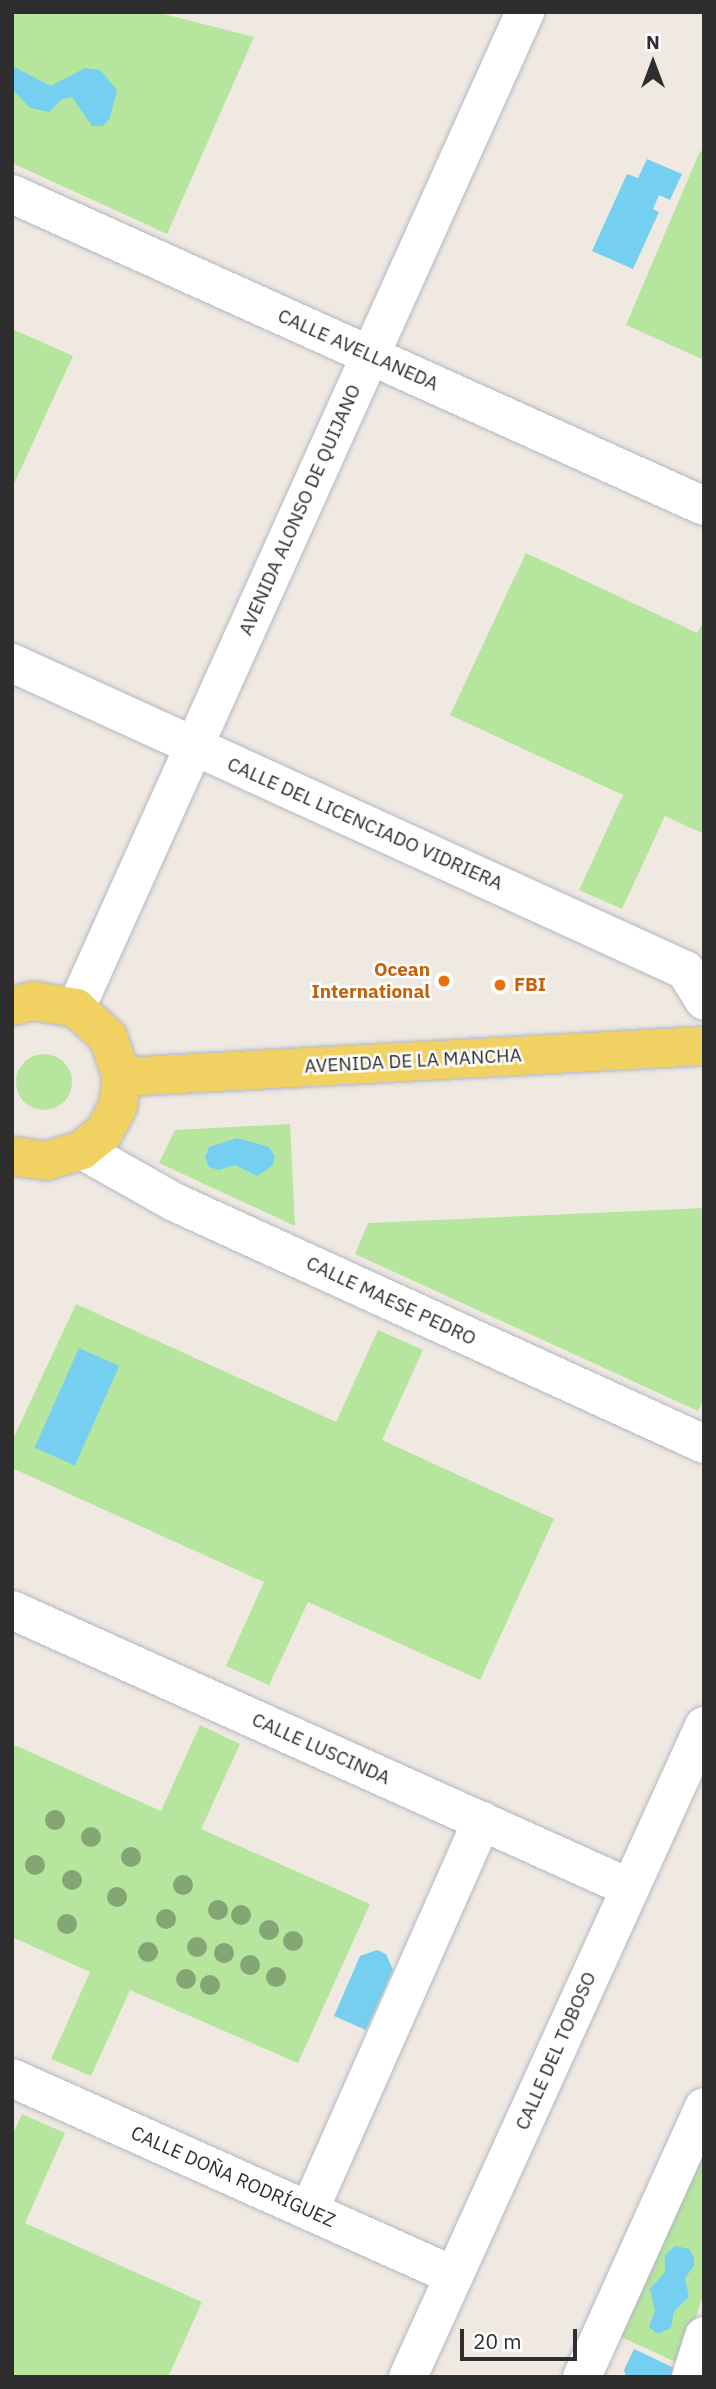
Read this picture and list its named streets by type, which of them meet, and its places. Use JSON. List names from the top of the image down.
{
  "streets": {
    "main road": ["AVENIDA DE LA MANCHA"],
    "street": [
      "CALLE AVELLANEDA",
      "AVENIDA ALONSO DE QUIJANO",
      "CALLE DEL LICENCIADO VIDRIERA",
      "CALLE MAESE PEDRO",
      "CALLE LUSCINDA",
      "CALLE DEL TOBOSO",
      "CALLE DOÑA RODRÍGUEZ"
    ]
  },
  "crossings": [
    ["CALLE AVELLANEDA", "AVENIDA ALONSO DE QUIJANO"],
    ["AVENIDA ALONSO DE QUIJANO", "CALLE DEL LICENCIADO VIDRIERA"],
    ["CALLE LUSCINDA", "CALLE DEL TOBOSO"],
    ["CALLE DEL TOBOSO", "CALLE DOÑA RODRÍGUEZ"]
  ],
  "places": ["Ocean International", "FBI"],
  "scale_bar": "20 m",
  "north": "top"
}
